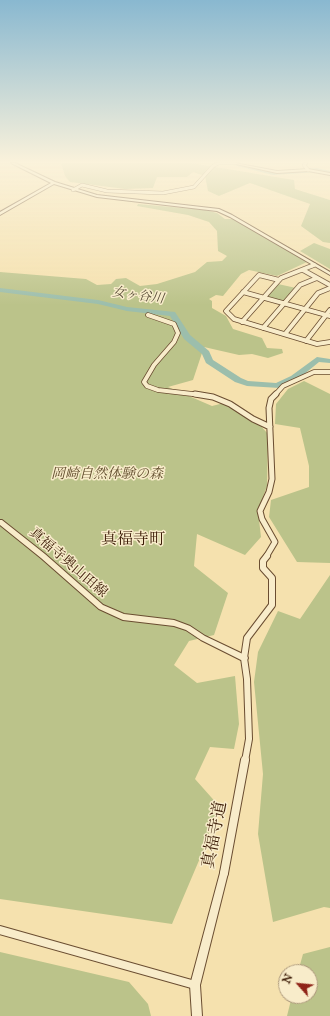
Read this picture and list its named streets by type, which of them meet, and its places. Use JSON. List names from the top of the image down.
{
  "streets": {
    "street": ["真福寺奥山田線", "真福寺道"]
  },
  "crossings": [
    ["真福寺奥山田線", "真福寺道"]
  ],
  "districts": ["真福寺町"],
  "water": ["女ヶ谷川"],
  "parks": ["岡崎自然体験の森"],
  "north": "top left"
}
